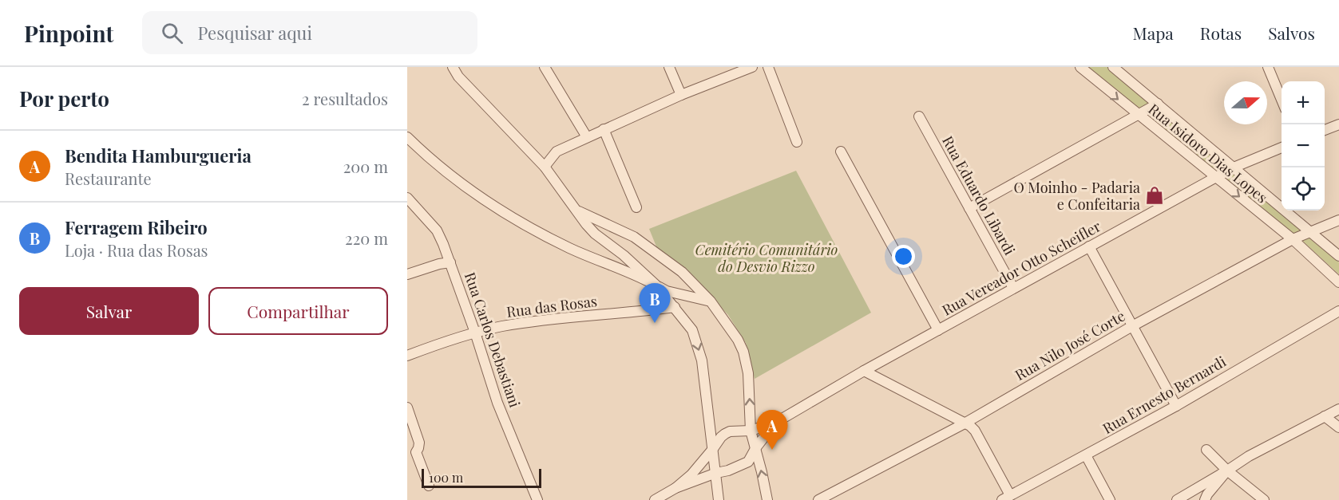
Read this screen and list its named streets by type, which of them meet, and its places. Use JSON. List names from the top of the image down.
{
  "streets": {
    "street": [
      "Rua Isidoro Dias Lopes",
      "Rua Eduardo Libardi",
      "Rua Vereador Otto Scheifler",
      "Rua das Rosas",
      "Rua Carlos Debastiani",
      "Rua Nilo José Corte",
      "Rua Ernesto Bernardi"
    ]
  },
  "crossings": [
    ["Rua Isidoro Dias Lopes", "Rua Vereador Otto Scheifler"],
    ["Rua Isidoro Dias Lopes", "Rua Nilo José Corte"],
    ["Rua Eduardo Libardi", "Rua Vereador Otto Scheifler"],
    ["Rua das Rosas", "Rua Carlos Debastiani"]
  ],
  "parks": ["Cemitério Comunitário do Desvio Rizzo"],
  "places": {
    "shop": ["O Moinho - Padaria e Confeitaria"]
  },
  "scale_bar": "100 m",
  "north": "right",
  "page": {
    "header": "Pinpoint",
    "search": "Pesquisar aqui",
    "nav": ["Mapa", "Rotas", "Salvos"],
    "heading": ["Por perto", "2 resultados"],
    "map_buttons": ["+", "−"],
    "list": [
      {
        "mark": "A",
        "name": "Bendita Hamburgueria",
        "note": "Restaurante",
        "value": "200 m"
      },
      {
        "mark": "B",
        "name": "Ferragem Ribeiro",
        "note": "Loja · Rua das Rosas",
        "value": "220 m"
      }
    ],
    "buttons": ["Salvar", "Compartilhar"],
    "pins": ["B", "A"],
    "scale": "100 m"
  }
}
